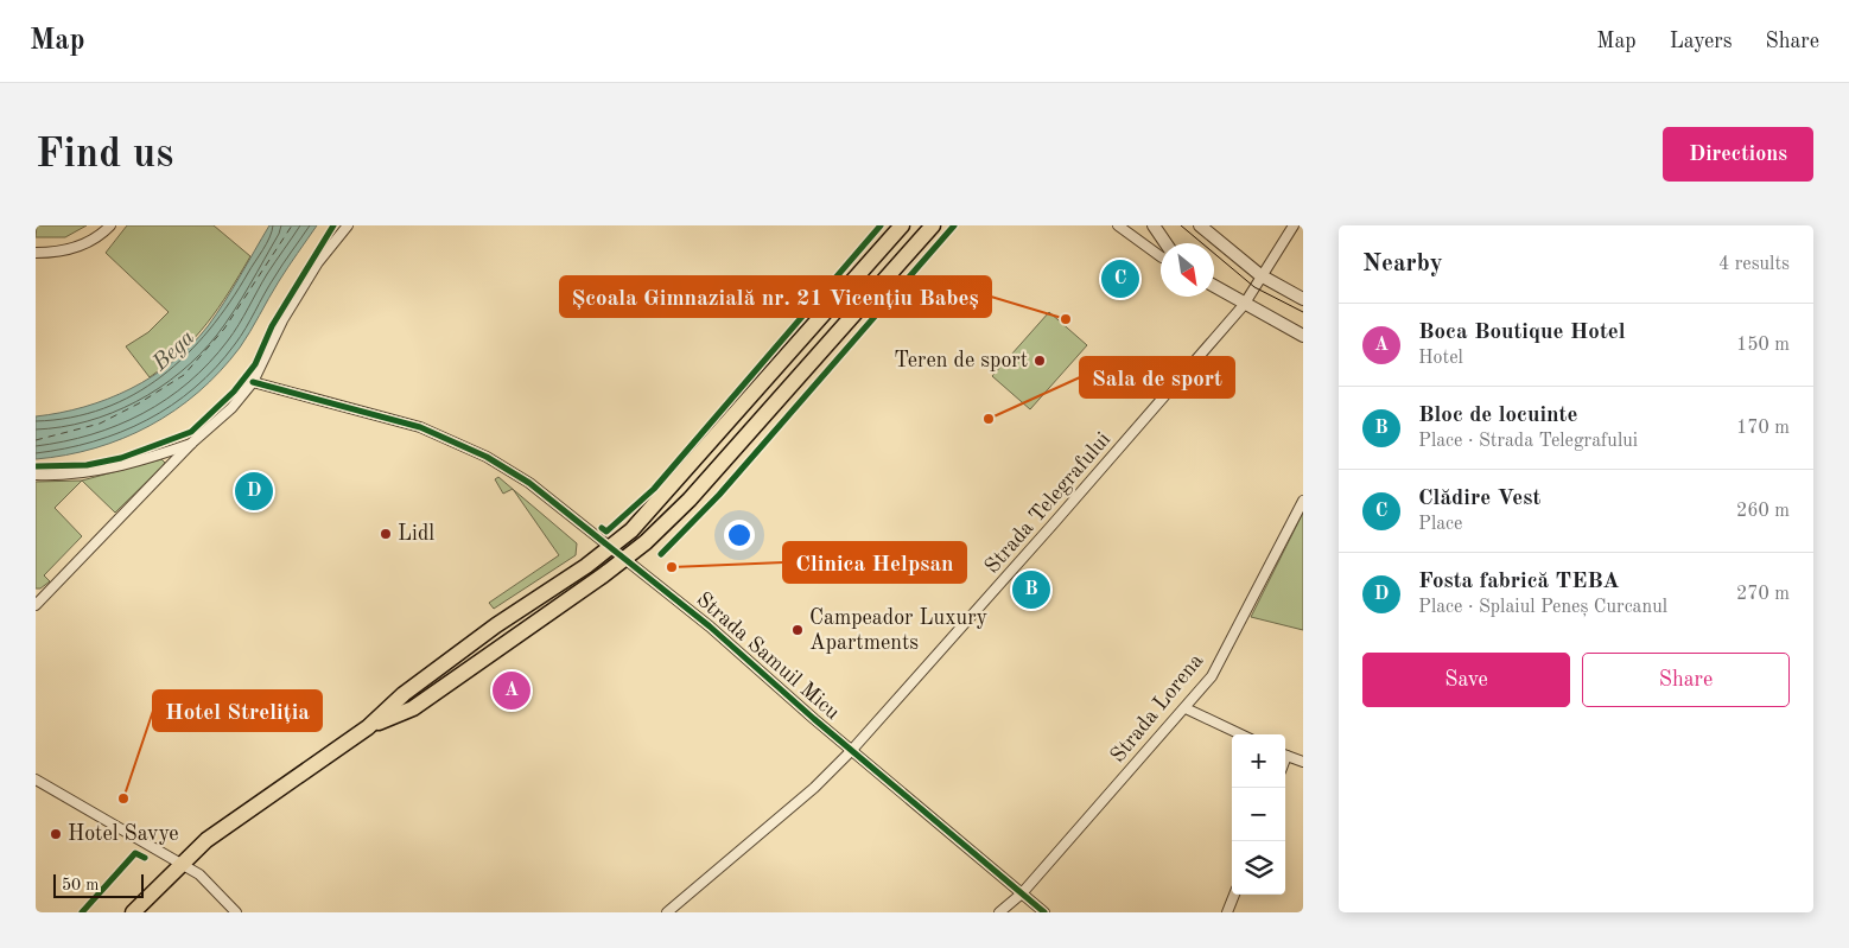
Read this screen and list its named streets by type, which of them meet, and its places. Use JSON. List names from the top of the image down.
{
  "streets": {
    "street": ["Strada Telegrafului", "Strada Samuil Micu", "Strada Lorena"]
  },
  "crossings": [
    ["Strada Telegrafului", "Strada Samuil Micu"],
    ["Strada Samuil Micu", "Strada Lorena"]
  ],
  "water": ["Bega"],
  "places": [
    "Școala Gimnazială nr. 21 Vicențiu Babeș",
    "Teren de sport",
    "Sala de sport",
    "Lidl",
    "Clinica Helpsan",
    "Campeador Luxury Apartments",
    "Hotel Streliția",
    "Hotel Savye"
  ],
  "scale_bar": "50 m",
  "north": "bottom right",
  "page": {
    "header": "Map",
    "nav": ["Map", "Layers", "Share"],
    "buttons": [
      "Directions",
      ["Save", "Share"]
    ],
    "title": "Find us",
    "heading": ["Nearby", "4 results"],
    "pins": [
      "C",
      "D",
      "B",
      "A"
    ],
    "list": [
      {
        "mark": "A",
        "name": "Boca Boutique Hotel",
        "note": "Hotel",
        "value": "150 m"
      },
      {
        "mark": "B",
        "name": "Bloc de locuinte",
        "note": "Place · Strada Telegrafului",
        "value": "170 m"
      },
      {
        "mark": "C",
        "name": "Clădire Vest",
        "note": "Place",
        "value": "260 m"
      },
      {
        "mark": "D",
        "name": "Fosta fabrică TEBA",
        "note": "Place · Splaiul Peneș Curcanul",
        "value": "270 m"
      }
    ],
    "map_buttons": ["+", "−"],
    "scale": "50 m"
  }
}
